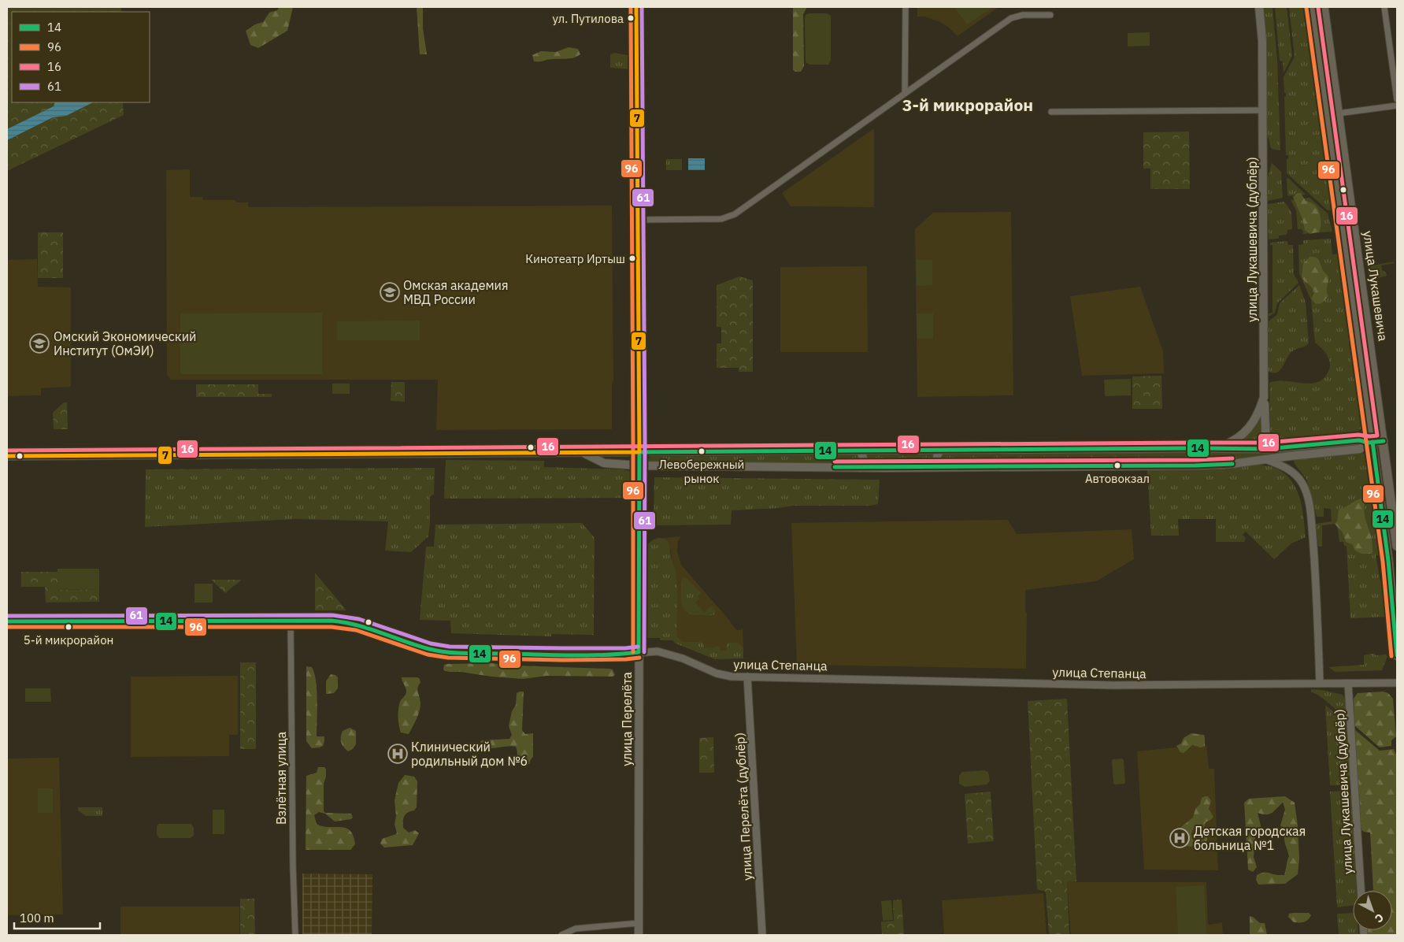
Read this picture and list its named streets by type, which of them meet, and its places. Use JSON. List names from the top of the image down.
{
  "streets": {
    "main road": ["улица Лукашевича (дублёр)", "улица Лукашевича", "улица Перелёта"],
    "street": ["улица Степанца", "Взлётная улица", "улица Перелёта (дублёр)"]
  },
  "crossings": [
    ["улица Лукашевича (дублёр)", "улица Степанца"],
    ["улица Степанца", "улица Перелёта"],
    ["улица Степанца", "Взлётная улица"],
    ["улица Степанца", "улица Перелёта (дублёр)"]
  ],
  "districts": ["3-й микрорайон"],
  "places": {
    "other": [
      "ул. Путилова",
      "Кинотеатр Иртыш",
      "Левобережный рынок",
      "Автовокзал",
      "5-й микрорайон"
    ],
    "school or university": ["Омская академия МВД России", "Омский Экономический Институт (ОмЭИ)"],
    "hospital": ["Клинический родильный дом №6", "Детская городская больница №1"]
  },
  "lines": [
    "transit line 96",
    "transit line 61",
    "transit line 7",
    "transit line 16",
    "transit line 14"
  ],
  "legend": [
    "14",
    "96",
    "16",
    "61"
  ],
  "scale_bar": "100 m",
  "north": "bottom right"
}
